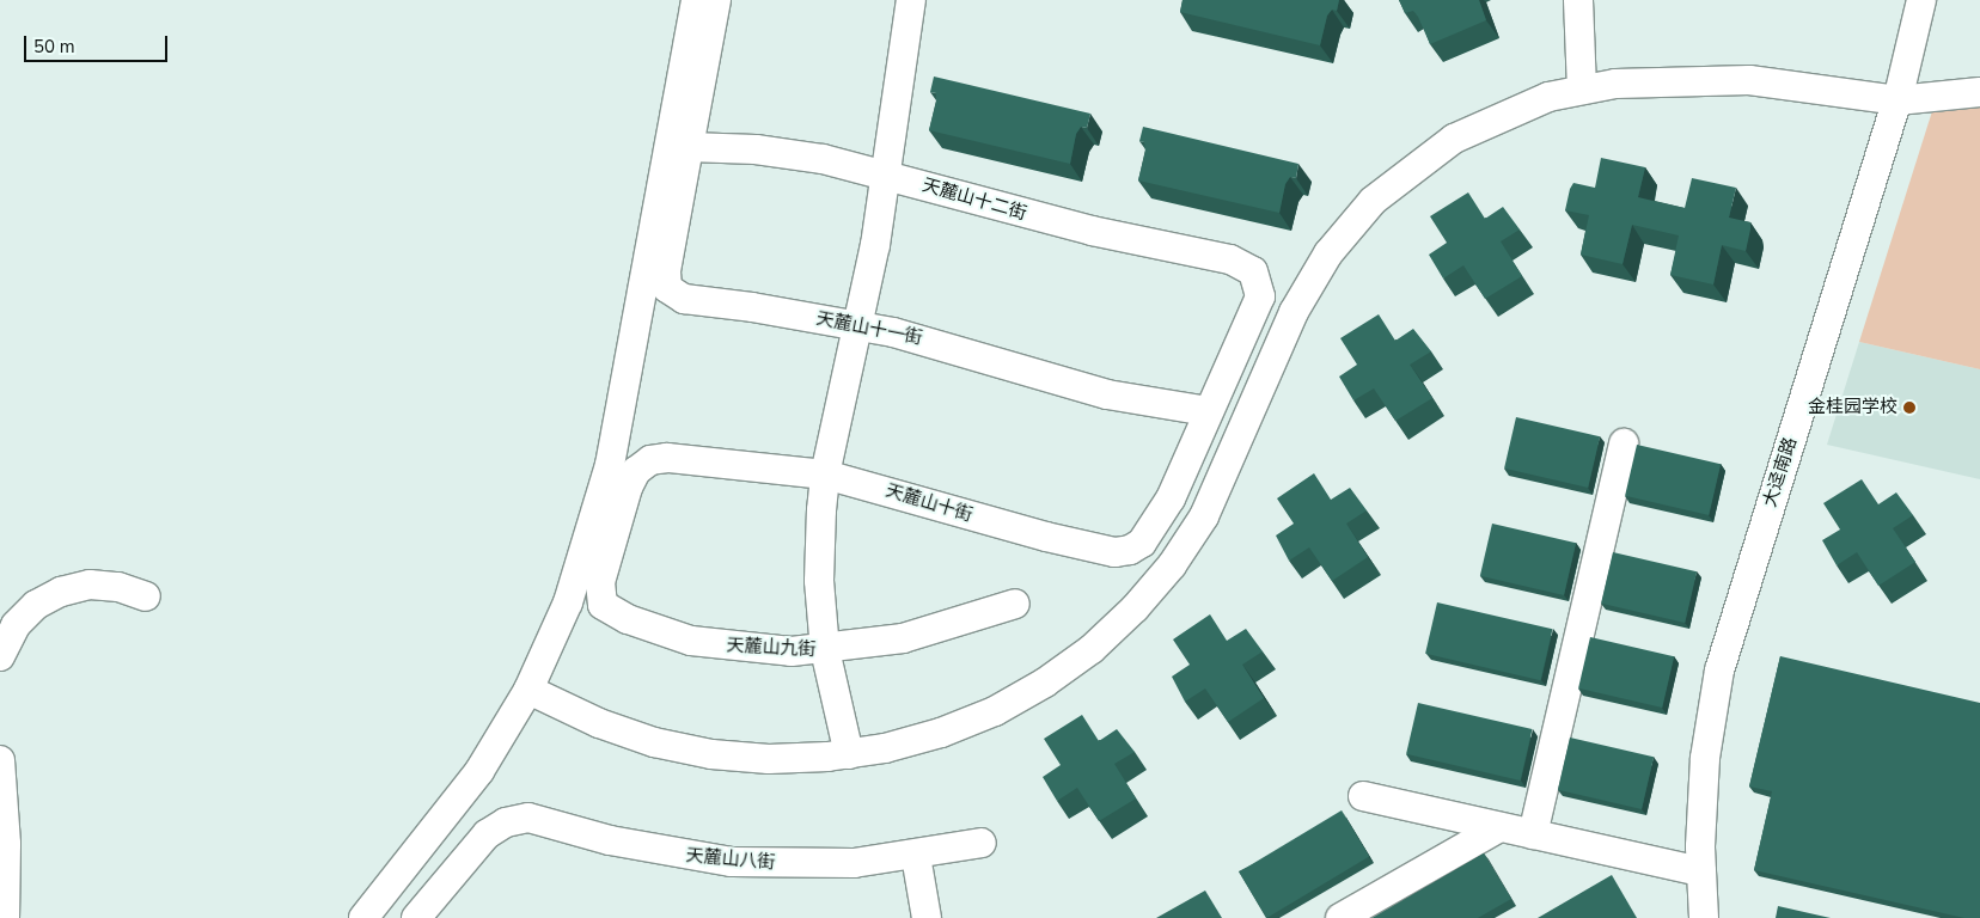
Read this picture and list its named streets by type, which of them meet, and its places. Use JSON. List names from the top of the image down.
{
  "streets": {
    "street": [
      "天麓山十二街",
      "天麓山十一街",
      "大迳南路",
      "天麓山十街",
      "天麓山九街",
      "天麓山八街"
    ]
  },
  "crossings": [
    ["天麓山十二街", "天麓山十一街"],
    ["天麓山十二街", "天麓山十街"],
    ["天麓山十一街", "天麓山十街"],
    ["天麓山十街", "天麓山九街"]
  ],
  "places": ["金桂园学校"],
  "scale_bar": "50 m"
}
